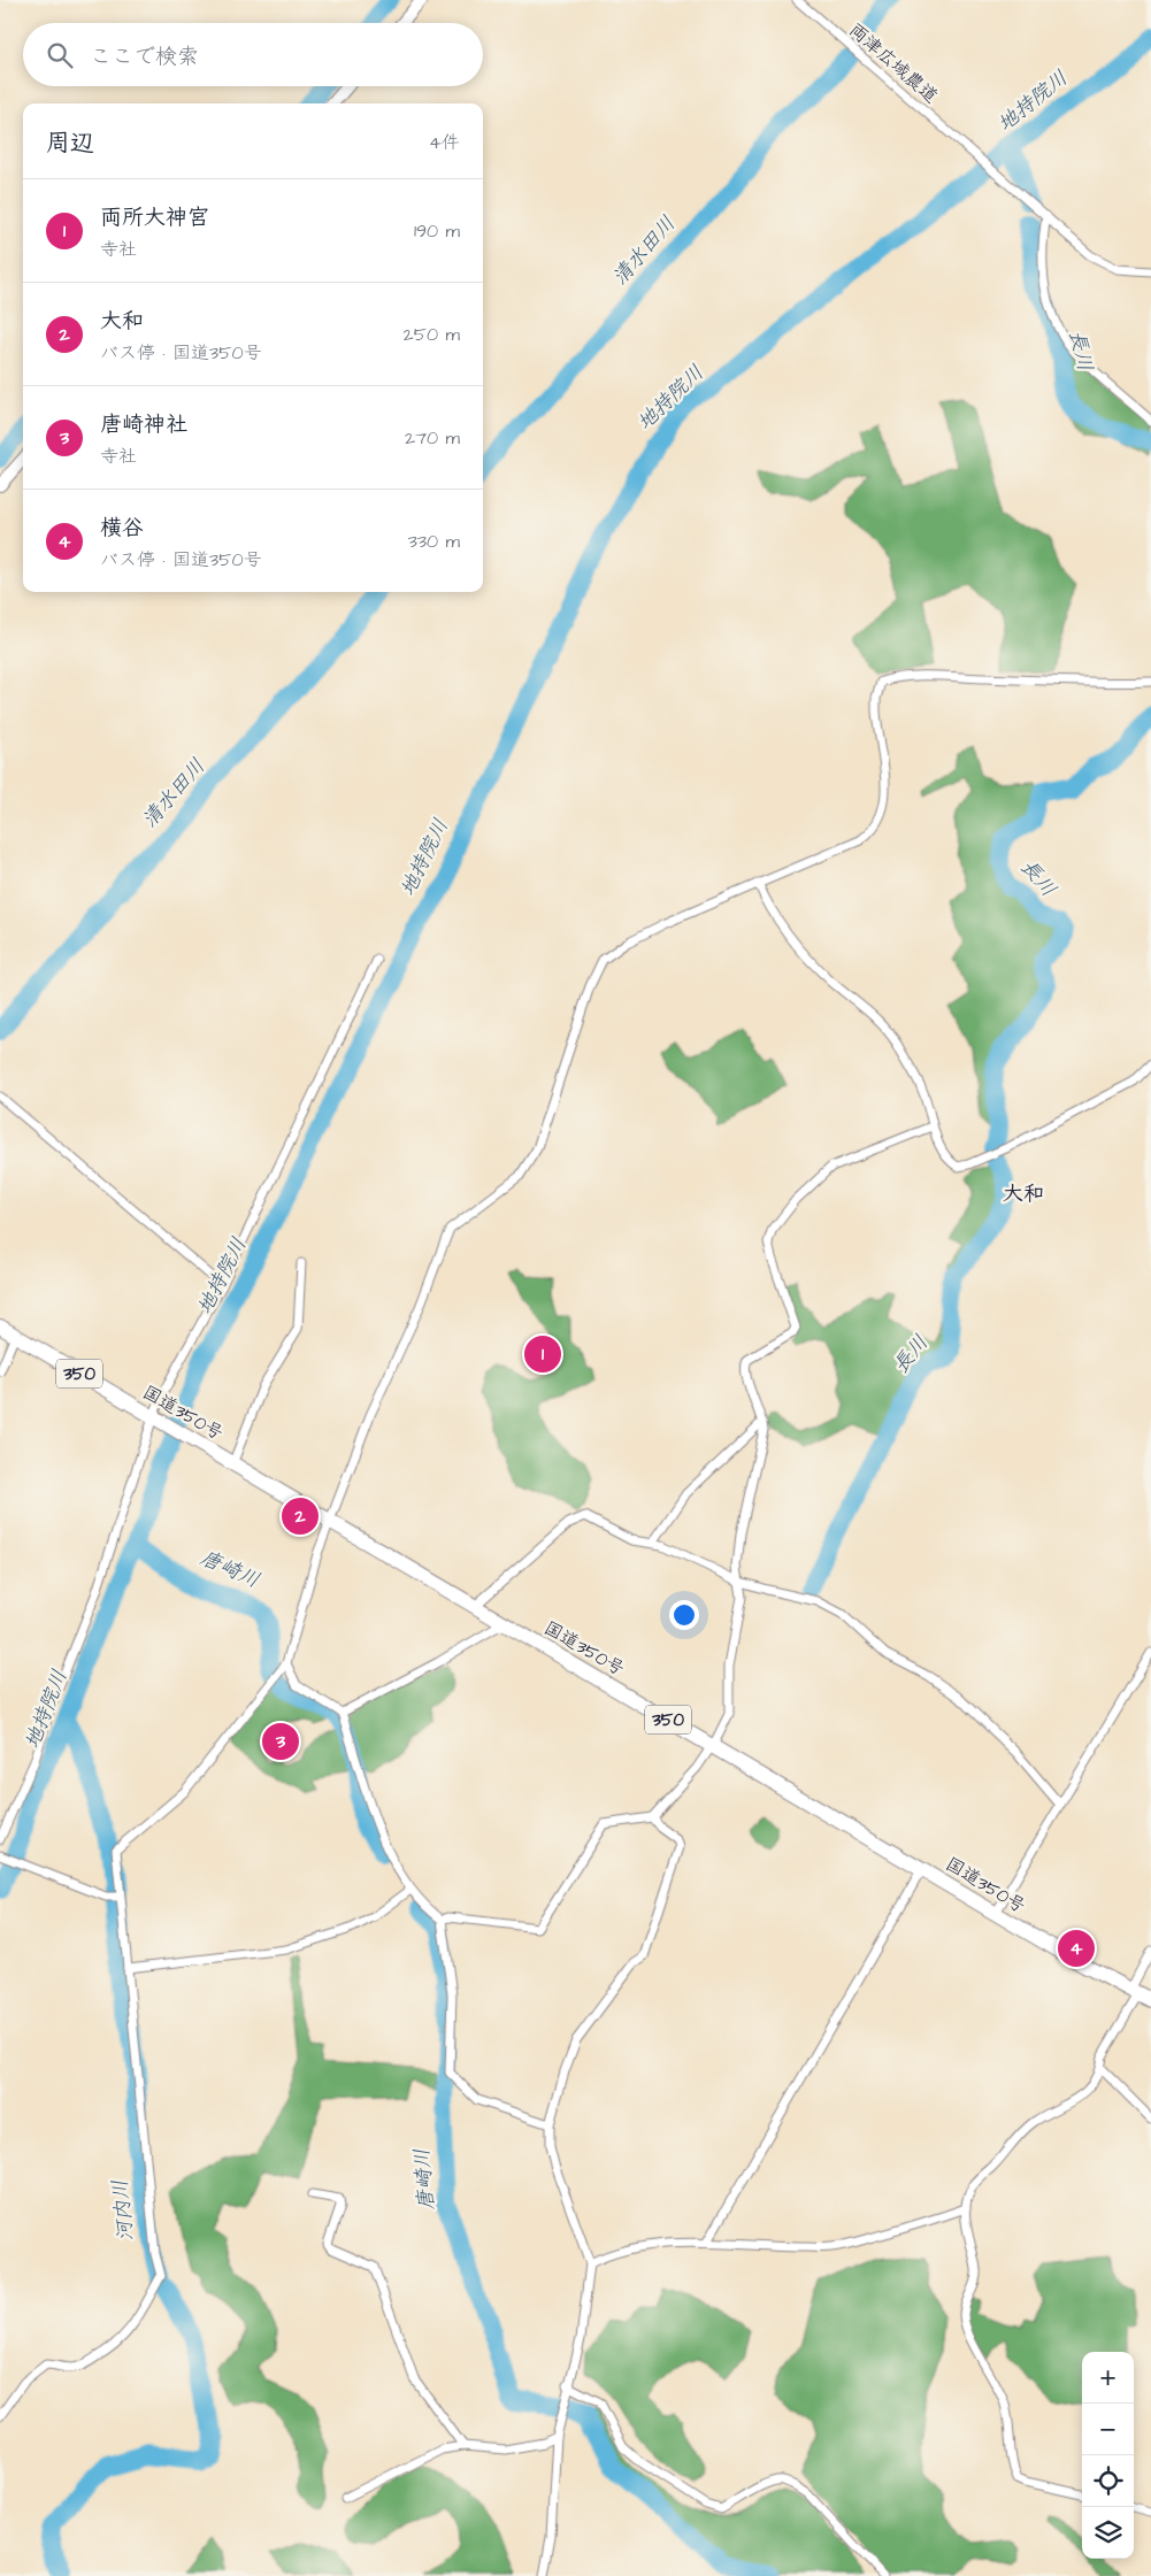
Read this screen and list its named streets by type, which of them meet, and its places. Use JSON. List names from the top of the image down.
{
  "streets": {
    "highway": ["350", "国道350号"],
    "street": ["両津広域農道"]
  },
  "districts": ["大和"],
  "water": [
    "地持院川",
    "清水田川",
    "長川",
    "唐崎川",
    "河内川"
  ],
  "page": {
    "search": "ここで検索",
    "heading": ["周辺", "4件"],
    "list": [
      {
        "mark": "1",
        "name": "両所大神宮",
        "note": "寺社",
        "value": "190 m"
      },
      {
        "mark": "2",
        "name": "大和",
        "note": "バス停 · 国道350号",
        "value": "250 m"
      },
      {
        "mark": "3",
        "name": "唐崎神社",
        "note": "寺社",
        "value": "270 m"
      },
      {
        "mark": "4",
        "name": "横谷",
        "note": "バス停 · 国道350号",
        "value": "330 m"
      }
    ],
    "pins": [
      "1",
      "2",
      "3",
      "4"
    ],
    "map_buttons": ["+", "−"]
  }
}
